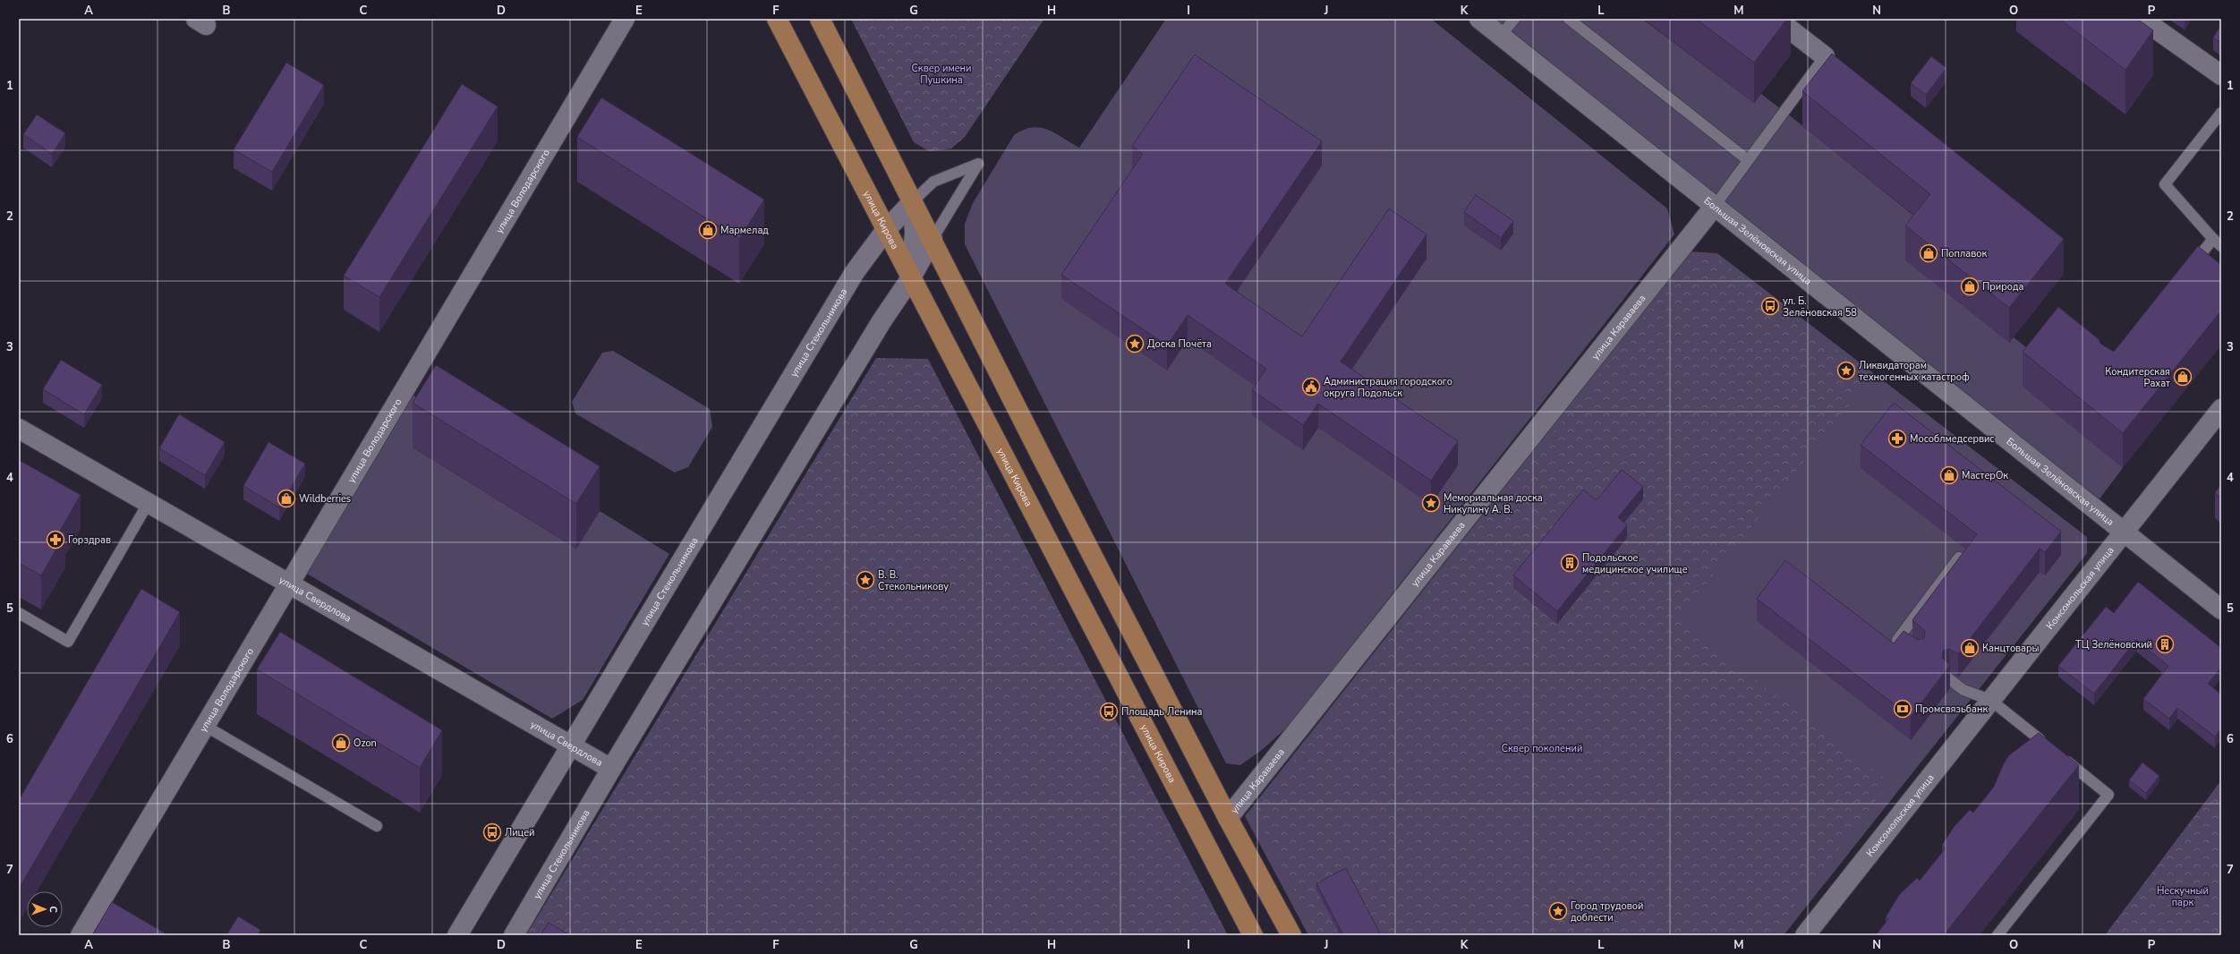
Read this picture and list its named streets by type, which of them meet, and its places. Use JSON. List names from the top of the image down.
{
  "streets": {
    "main road": ["улица Кирова"],
    "street": [
      "улица Володарского",
      "Большая Зелёновская улица",
      "улица Караваева",
      "улица Стекольникова",
      "Комсомольская улица",
      "улица Свердлова"
    ]
  },
  "crossings": [
    ["улица Володарского", "улица Свердлова"],
    ["улица Кирова", "улица Стекольникова"],
    ["Большая Зелёновская улица", "улица Караваева"],
    ["Большая Зелёновская улица", "Комсомольская улица"],
    ["улица Стекольникова", "улица Свердлова"]
  ],
  "parks": ["Сквер имени Пушкина", "Сквер поколений", "Нескучный парк"],
  "places": {
    "shop": [
      "Мармелад",
      "Поплавок",
      "Природа",
      "Кондитерская Рахат",
      "МастерОк",
      "Wildberries",
      "Канцтовары",
      "Ozon"
    ],
    "bus stop": ["ул. Б. Зелёновская 58", "Площадь Ленина", "Лицeй"],
    "place": [
      "Доска Почёта",
      "Ликвидаторам техногенных катастроф",
      "Мемориальная доска Никулину А. В.",
      "В. В. Стекольникову",
      "Город трудовой доблести"
    ],
    "public building": ["Администрация городского округа Подольск"],
    "pharmacy": ["Мособлмедсервис", "Горздрав"],
    "building": ["Подольское медицинское училище", "ТЦ Зелёновский"],
    "bank": ["Промсвязьбанк"]
  },
  "north": "right",
  "grid": {
    "columns": [
      "A",
      "B",
      "C",
      "D",
      "E",
      "F",
      "G",
      "H",
      "I",
      "J",
      "K",
      "L",
      "M",
      "N",
      "O",
      "P"
    ],
    "rows": [
      "1",
      "2",
      "3",
      "4",
      "5",
      "6",
      "7"
    ]
  }
}
